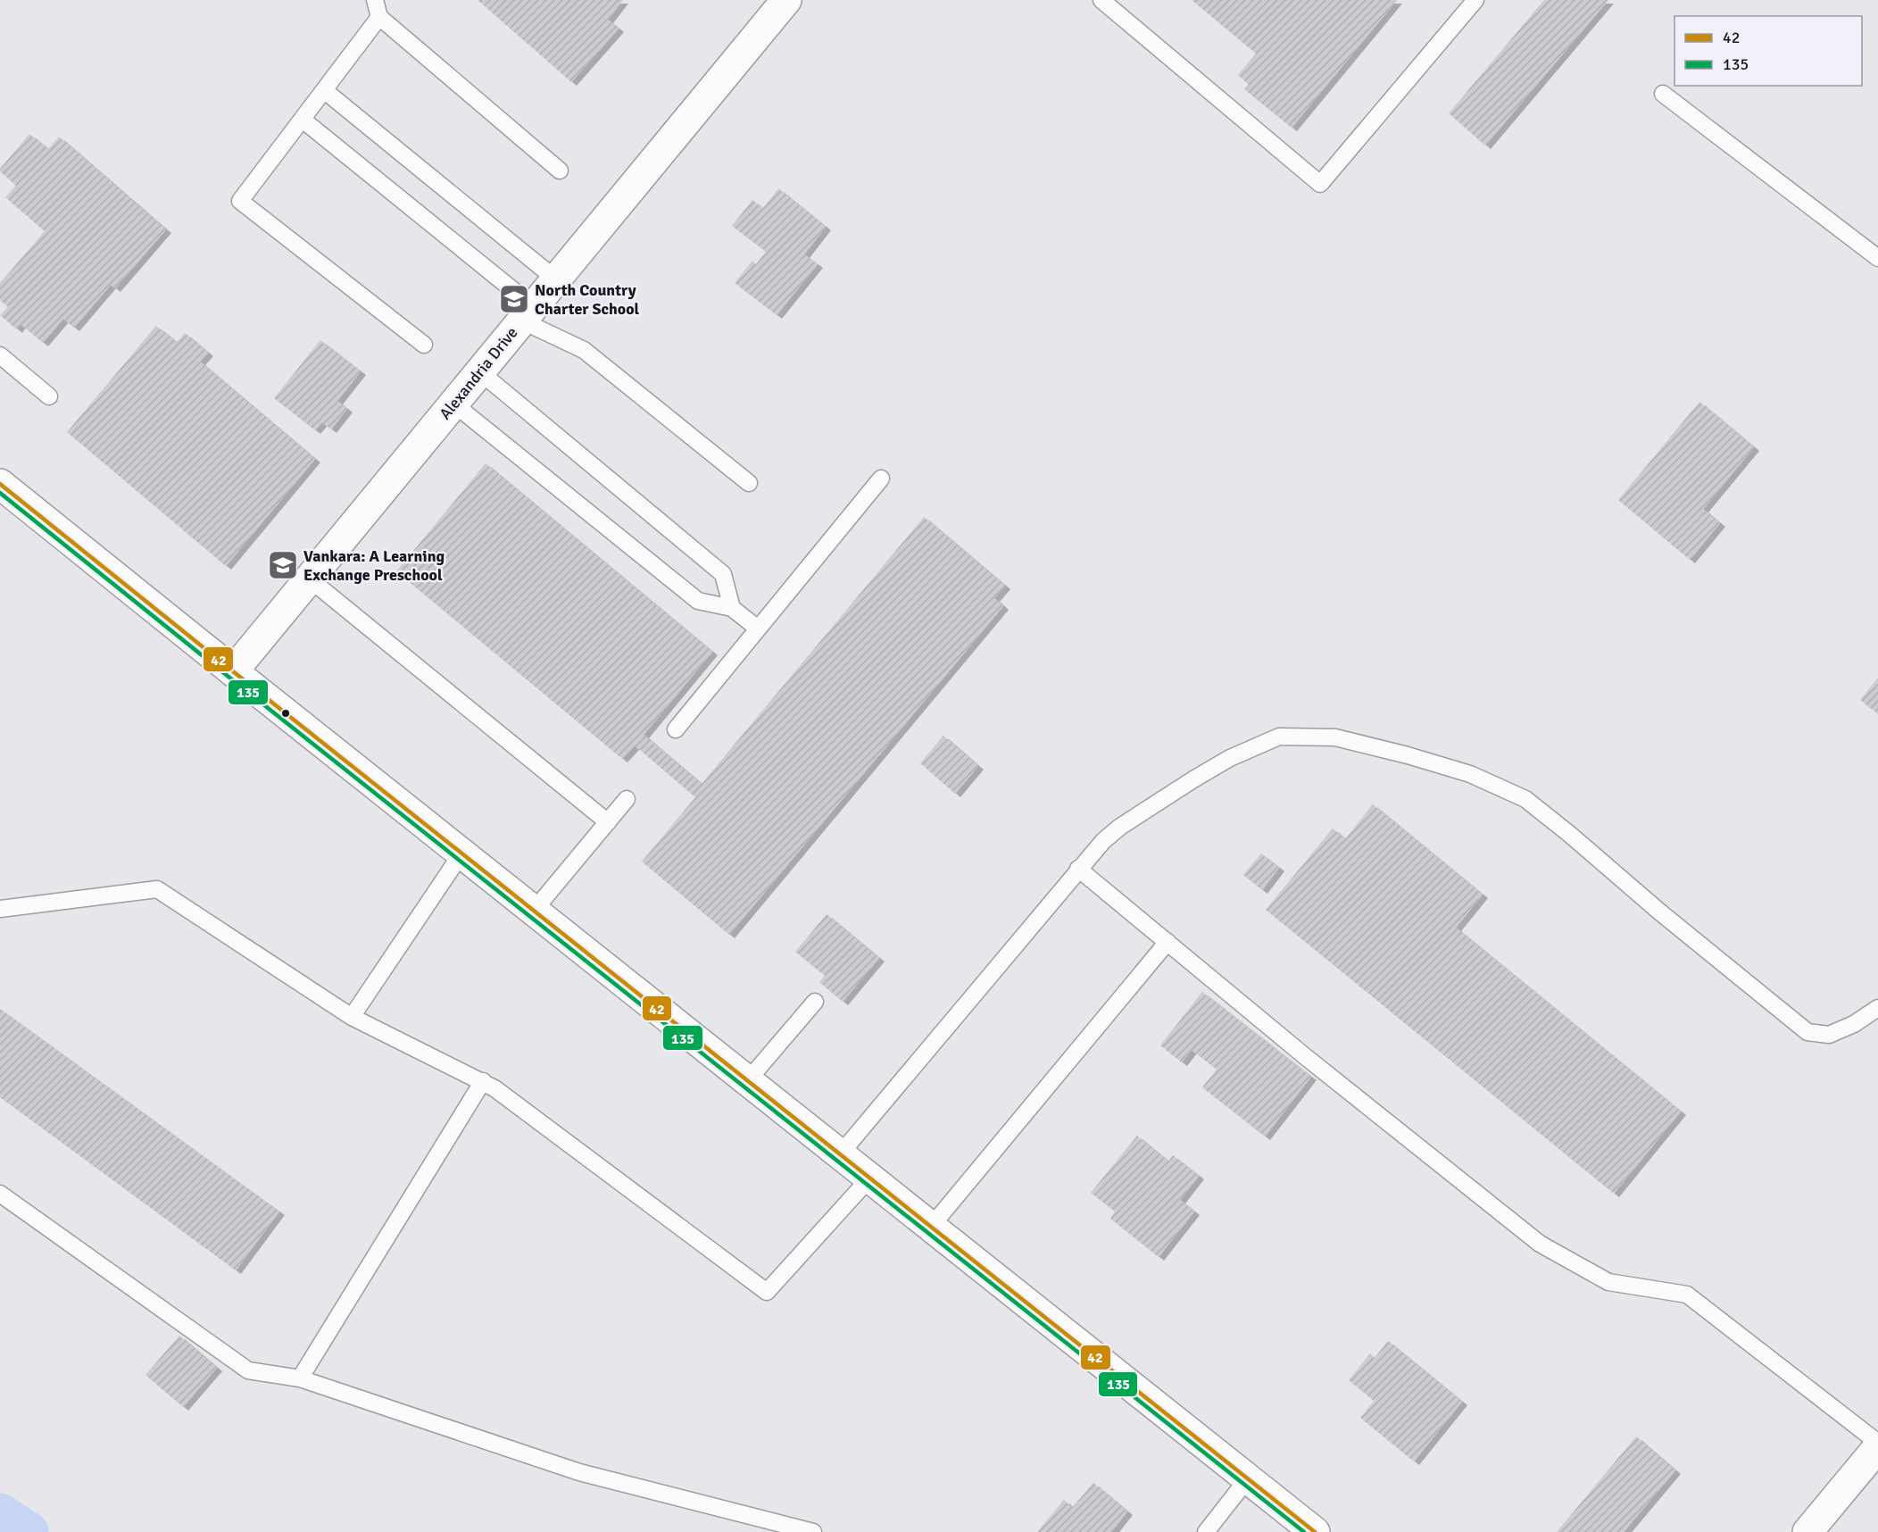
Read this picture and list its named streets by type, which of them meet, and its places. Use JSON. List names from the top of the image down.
{
  "streets": {
    "main road": ["Alexandria Drive"]
  },
  "places": {
    "school or university": ["North Country Charter School", "Vankara: A Learning Exchange Preschool"]
  },
  "lines": ["transit line 42", "transit line 135"],
  "legend": ["42", "135"]
}
